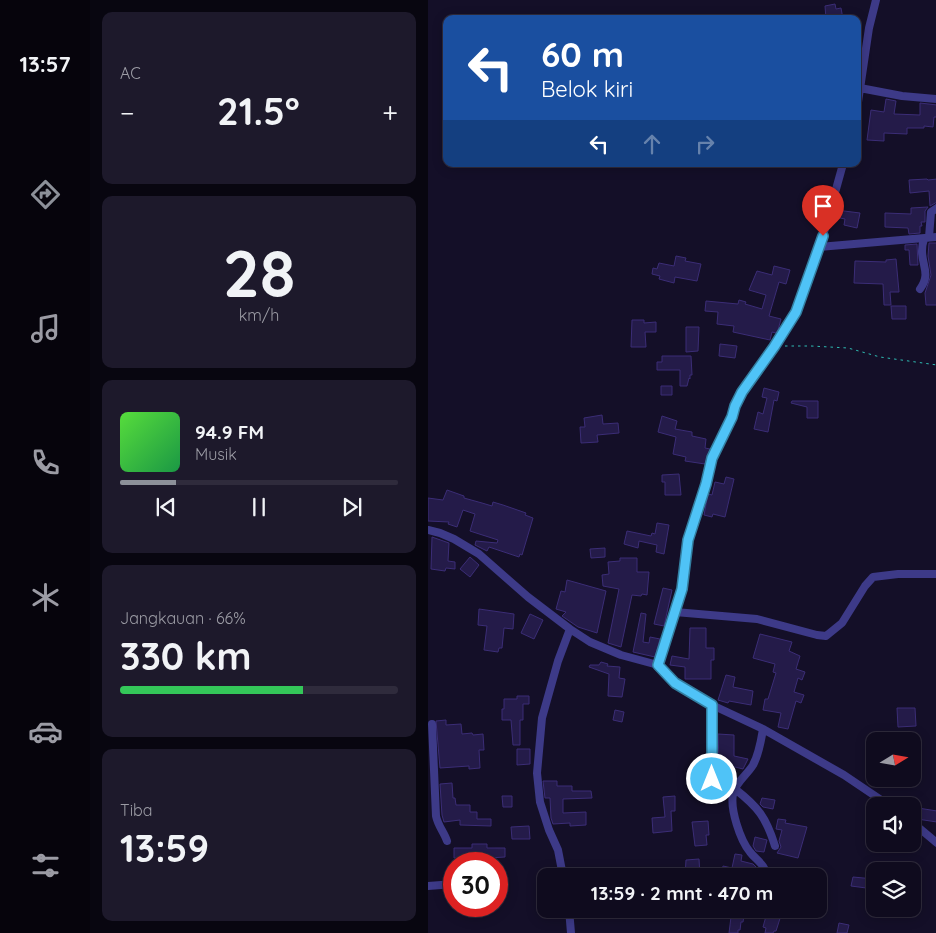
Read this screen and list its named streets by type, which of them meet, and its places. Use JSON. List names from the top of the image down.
{
  "north": "right",
  "page": {
    "tabs": "13:57",
    "tile": [
      "AC",
      ["28", "km/h"],
      ["Jangkauan · 66%", "330 km"],
      ["Tiba", "13:59"]
    ],
    "turn": ["60 m", "Belok kiri"],
    "heat": ["−", "21.5°", "+"],
    "song": ["94.9 FM", "Musik"],
    "limit": "30",
    "trip": "13:59 · 2 mnt · 470 m"
  }
}
